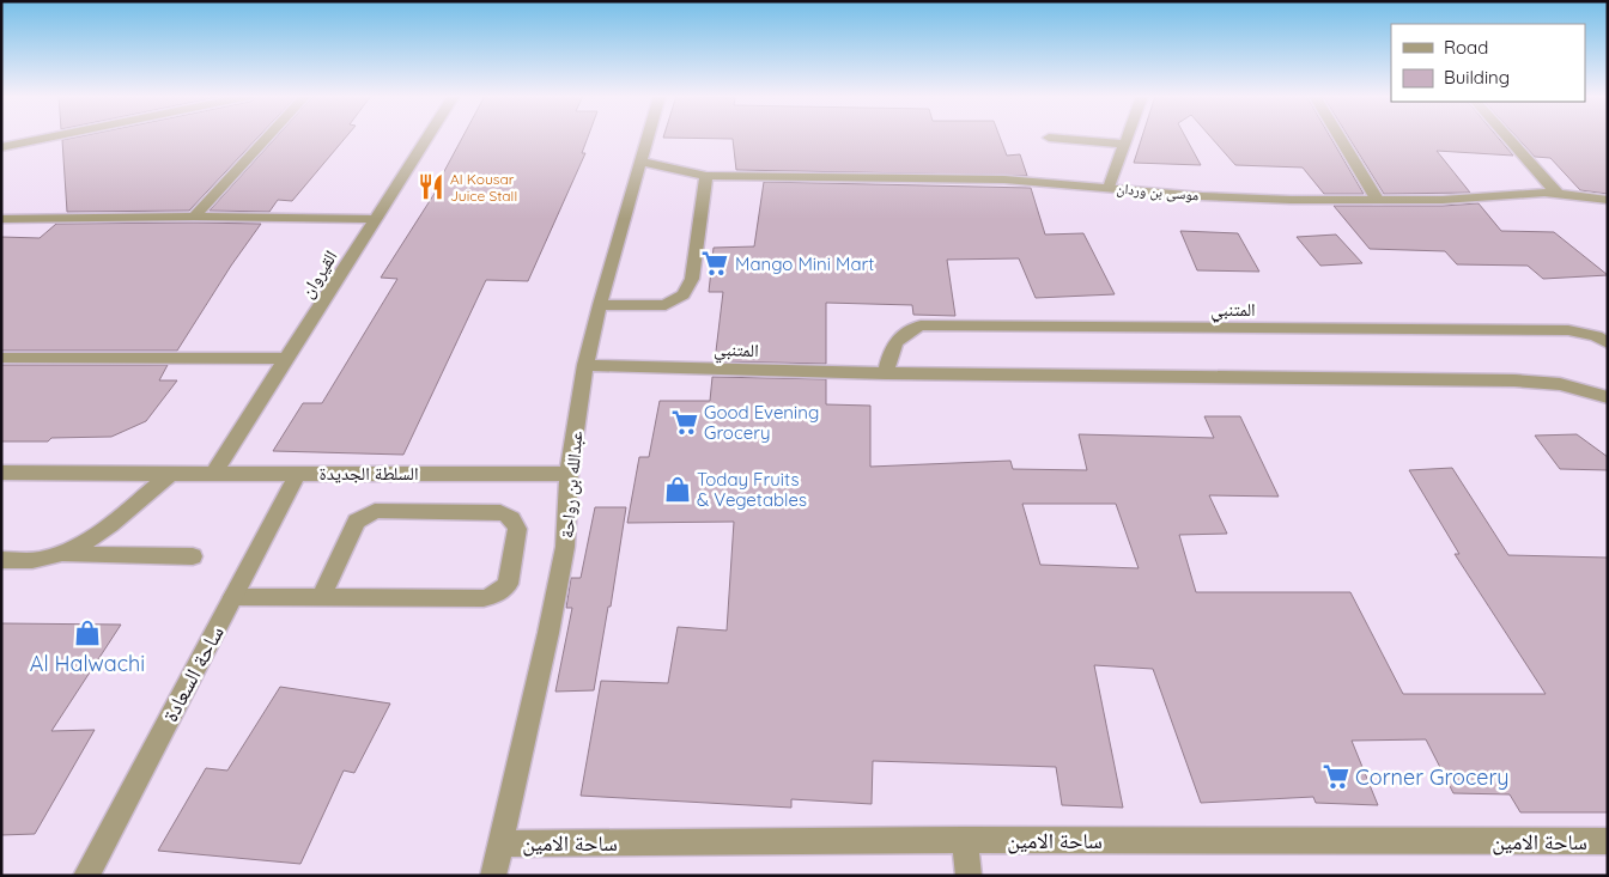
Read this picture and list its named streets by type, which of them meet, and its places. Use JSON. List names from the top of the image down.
{
  "streets": {
    "street": [
      "موسى بن وردان",
      "القيروان",
      "المتنبي",
      "السلطة الجديدة",
      "عبدالله بن رواحة",
      "ساحة السعادة",
      "ساحة الامين"
    ]
  },
  "crossings": [
    ["موسى بن وردان", "عبدالله بن رواحة"],
    ["القيروان", "السلطة الجديدة"],
    ["المتنبي", "عبدالله بن رواحة"],
    ["السلطة الجديدة", "عبدالله بن رواحة"],
    ["السلطة الجديدة", "ساحة السعادة"],
    ["عبدالله بن رواحة", "ساحة الامين"]
  ],
  "places": {
    "restaurant": ["Al Kousar Juice Stall"],
    "supermarket": ["Mango Mini Mart", "Good Evening Grocery", "Corner Grocery"],
    "shop": ["Today Fruits & Vegetables", "Al Halwachi"]
  },
  "legend": ["Road", "Building"]
}
